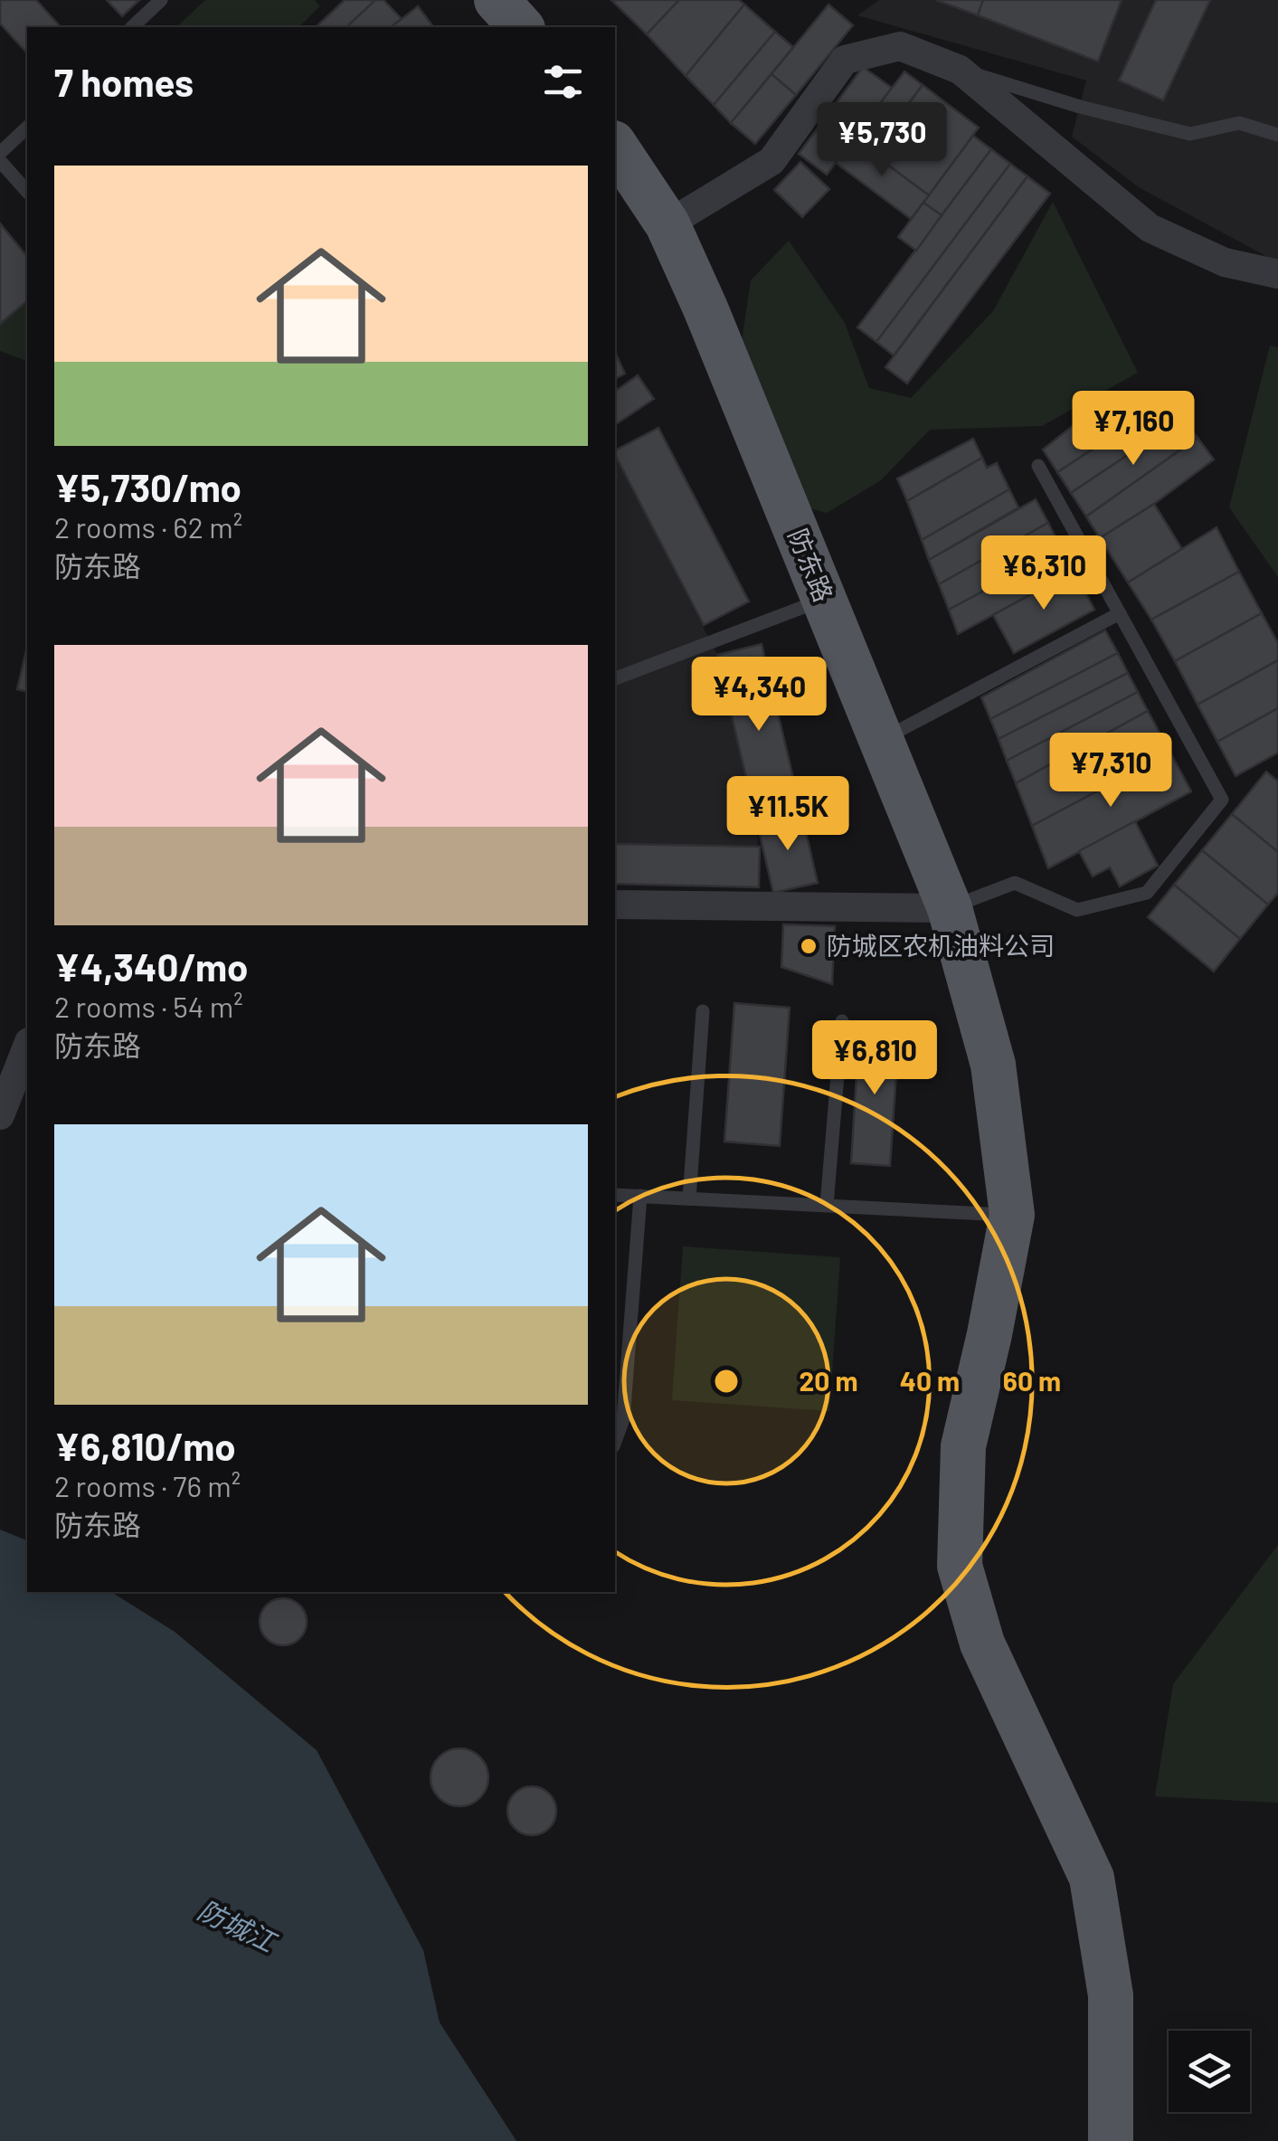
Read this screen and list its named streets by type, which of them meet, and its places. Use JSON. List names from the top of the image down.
{
  "streets": {
    "main road": ["防东路"]
  },
  "water": ["防城江"],
  "places": ["防城区农机油料公司"],
  "page": {
    "heading": "7 homes",
    "price": [
      "¥5,730",
      "¥7,160",
      "¥6,310",
      "¥4,340",
      "¥7,310",
      "¥11.5K",
      "¥6,810"
    ],
    "list": [
      {
        "name": "¥5,730/mo",
        "note": "2 rooms · 62 m² · 防东路"
      },
      {
        "name": "¥4,340/mo",
        "note": "2 rooms · 54 m² · 防东路"
      },
      {
        "name": "¥6,810/mo",
        "note": "2 rooms · 76 m² · 防东路"
      }
    ]
  },
  "rings": ["20 m", "40 m", "60 m"]
}
